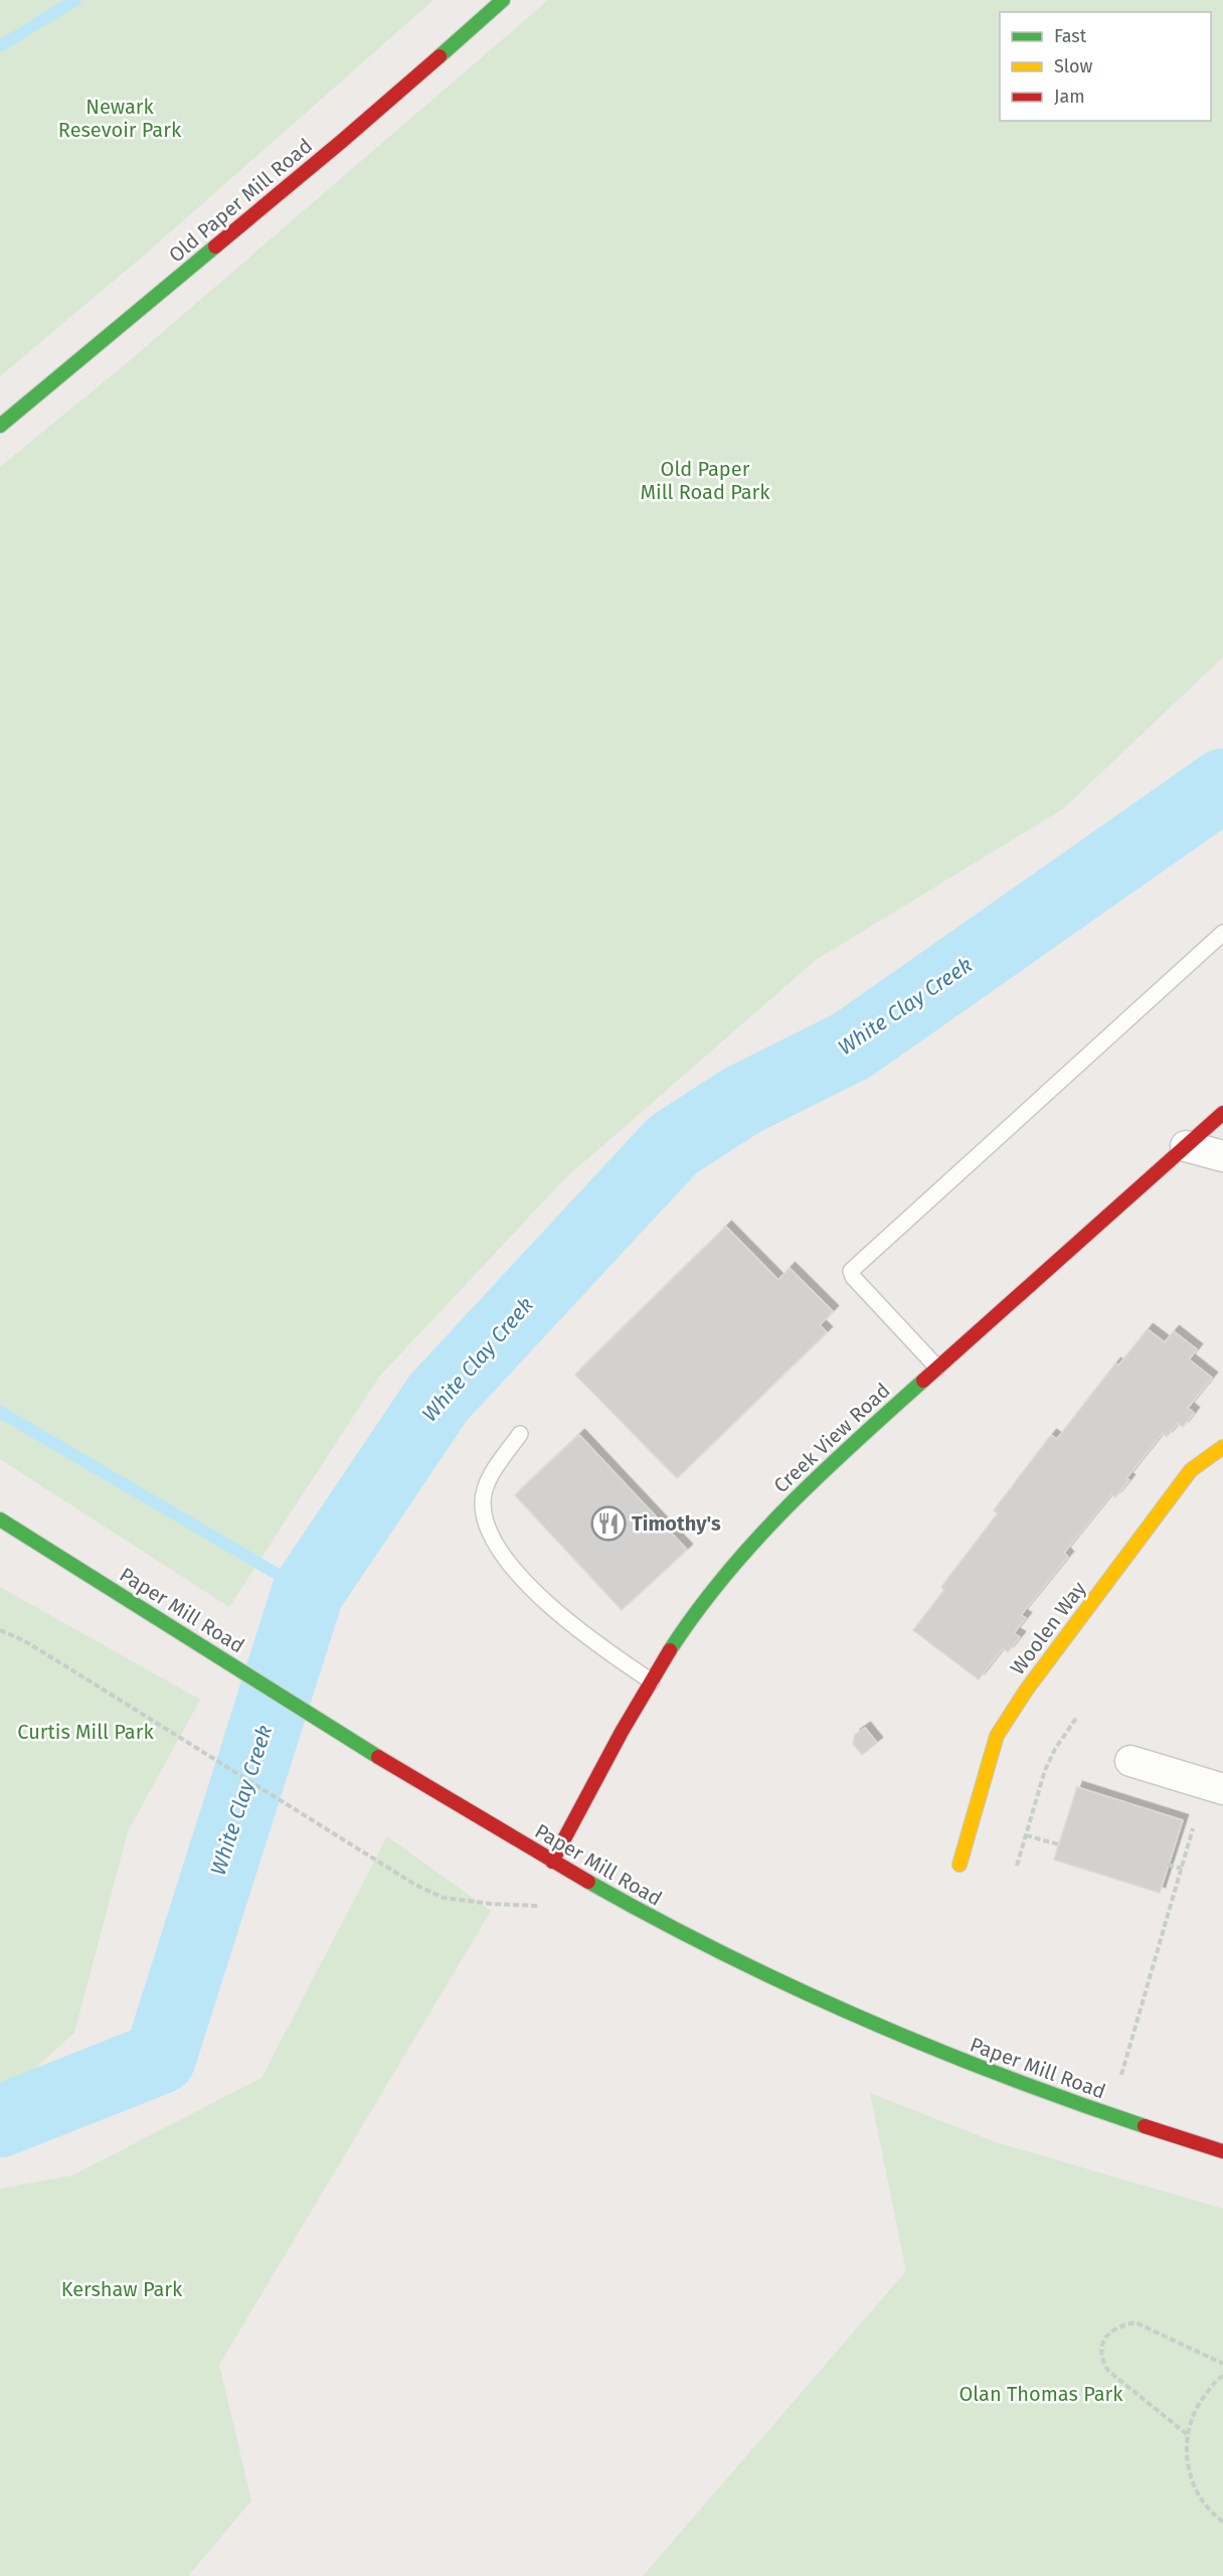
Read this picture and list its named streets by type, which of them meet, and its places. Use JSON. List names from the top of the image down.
{
  "streets": {
    "street": [
      "Old Paper Mill Road",
      "Creek View Road",
      "Paper Mill Road",
      "Woolen Way"
    ]
  },
  "crossings": [
    ["Creek View Road", "Paper Mill Road"]
  ],
  "water": ["White Clay Creek"],
  "parks": [
    "Newark Resevoir Park",
    "Old Paper Mill Road Park",
    "Curtis Mill Park",
    "Kershaw Park",
    "Olan Thomas Park"
  ],
  "places": {
    "restaurant": ["Timothy's"]
  },
  "legend": ["Fast", "Slow", "Jam"]
}
